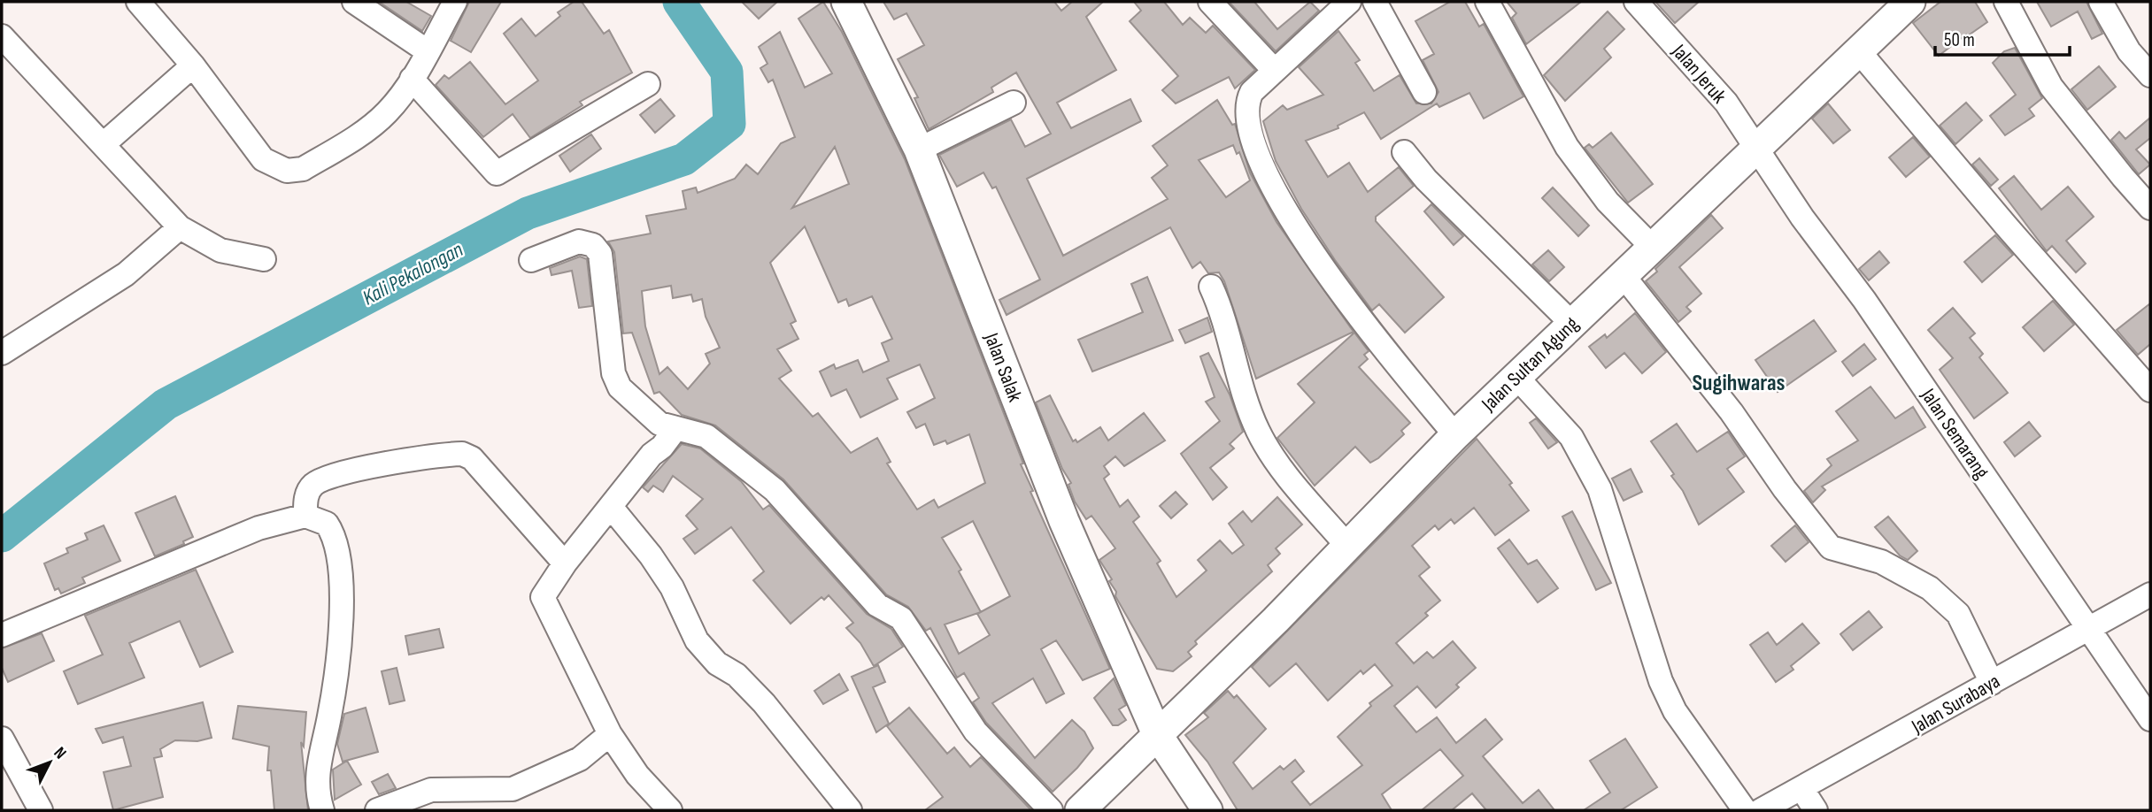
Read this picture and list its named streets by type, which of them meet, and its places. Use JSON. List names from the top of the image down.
{
  "streets": {
    "main road": ["Jalan Sultan Agung", "Jalan Salak"],
    "street": ["Jalan Jeruk", "Jalan Semarang", "Jalan Surabaya"]
  },
  "crossings": [
    ["Jalan Jeruk", "Jalan Sultan Agung"],
    ["Jalan Jeruk", "Jalan Semarang"],
    ["Jalan Sultan Agung", "Jalan Salak"],
    ["Jalan Sultan Agung", "Jalan Semarang"],
    ["Jalan Semarang", "Jalan Surabaya"]
  ],
  "districts": ["Sugihwaras"],
  "water": ["Kali Pekalongan"],
  "scale_bar": "50 m",
  "north": "top right"
}
